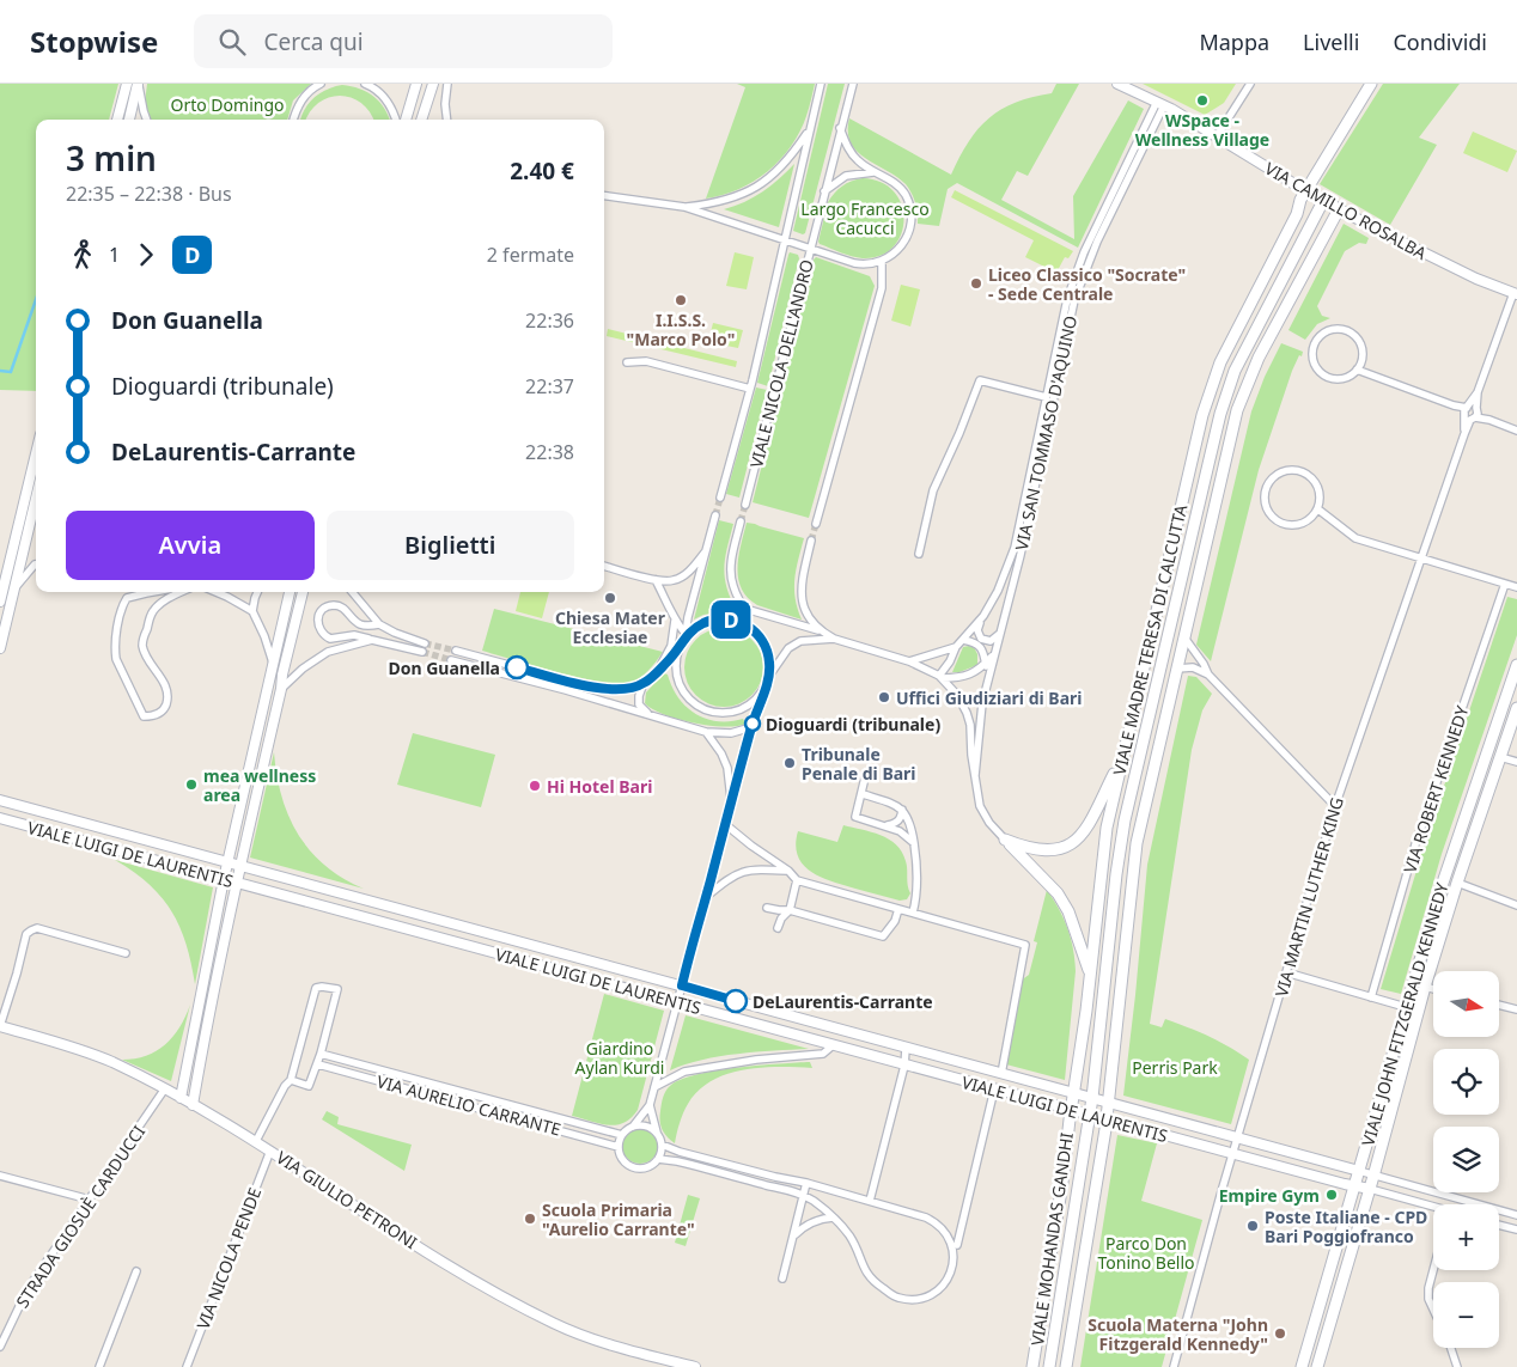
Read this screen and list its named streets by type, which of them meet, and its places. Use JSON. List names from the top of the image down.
{
  "streets": {
    "main road": ["VIALE MADRE TERESA DI CALCUTTA", "VIALE JOHN FITZGERALD KENNEDY", "VIALE MOHANDAS GANDHI"],
    "street": [
      "VIA CAMILLO ROSALBA",
      "VIALE NICOLA DELL'ANDRO",
      "VIA SAN TOMMASO D'AQUINO",
      "VIA ROBERT KENNEDY",
      "VIALE LUIGI DE LAURENTIS",
      "VIA MARTIN LUTHER KING",
      "VIA AURELIO CARRANTE",
      "VIA GIULIO PETRONI",
      "STRADA GIOSUÈ CARDUCCI",
      "VIA NICOLA PENDE"
    ]
  },
  "crossings": [
    ["VIA CAMILLO ROSALBA", "VIA SAN TOMMASO D'AQUINO"],
    ["VIA CAMILLO ROSALBA", "VIALE MADRE TERESA DI CALCUTTA"],
    ["VIA CAMILLO ROSALBA", "VIA MARTIN LUTHER KING"],
    ["VIALE MADRE TERESA DI CALCUTTA", "VIALE LUIGI DE LAURENTIS"],
    ["VIALE MADRE TERESA DI CALCUTTA", "VIALE MOHANDAS GANDHI"],
    ["VIALE LUIGI DE LAURENTIS", "VIA MARTIN LUTHER KING"],
    ["VIALE LUIGI DE LAURENTIS", "VIALE JOHN FITZGERALD KENNEDY"],
    ["VIALE LUIGI DE LAURENTIS", "VIALE MOHANDAS GANDHI"],
    ["VIA GIULIO PETRONI", "STRADA GIOSUÈ CARDUCCI"],
    ["VIA GIULIO PETRONI", "VIA NICOLA PENDE"]
  ],
  "parks": [
    "Orto Domingo",
    "Largo Francesco Cacucci",
    "Giardino Aylan Kurdi",
    "Perris Park",
    "Parco Don Tonino Bello"
  ],
  "places": [
    "WSpace - Wellness Village",
    "Liceo Classico \"Socrate\" - Sede Centrale",
    "I.I.S.S. \"Marco Polo\"",
    "Chiesa Mater Ecclesiae",
    "Don Guanella",
    "Uffici Giudiziari di Bari",
    "Dioguardi (tribunale)",
    "Tribunale Penale di Bari",
    "mea wellness area",
    "Hi Hotel Bari",
    "DeLaurentis-Carrante",
    "Empire Gym",
    "Scuola Primaria \"Aurelio Carrante\"",
    "Poste Italiane - CPD Bari Poggiofranco",
    "Scuola Materna \"John Fitzgerald Kennedy\""
  ],
  "lines": ["bus line D"],
  "north": "right",
  "page": {
    "header": "Stopwise",
    "search": "Cerca qui",
    "nav": ["Mappa", "Livelli", "Condividi"],
    "on_map": "D",
    "heading": ["3 min", "22:35 – 22:38 · Bus", "2.40 €"],
    "legs": ["1", "D", "2 fermate"],
    "list": [
      {
        "name": "Don Guanella",
        "value": "22:36"
      },
      {
        "name": "Dioguardi (tribunale)",
        "value": "22:37"
      },
      {
        "name": "DeLaurentis-Carrante",
        "value": "22:38"
      }
    ],
    "buttons": ["Avvia", "Biglietti"],
    "map_buttons": ["+", "−"]
  }
}
